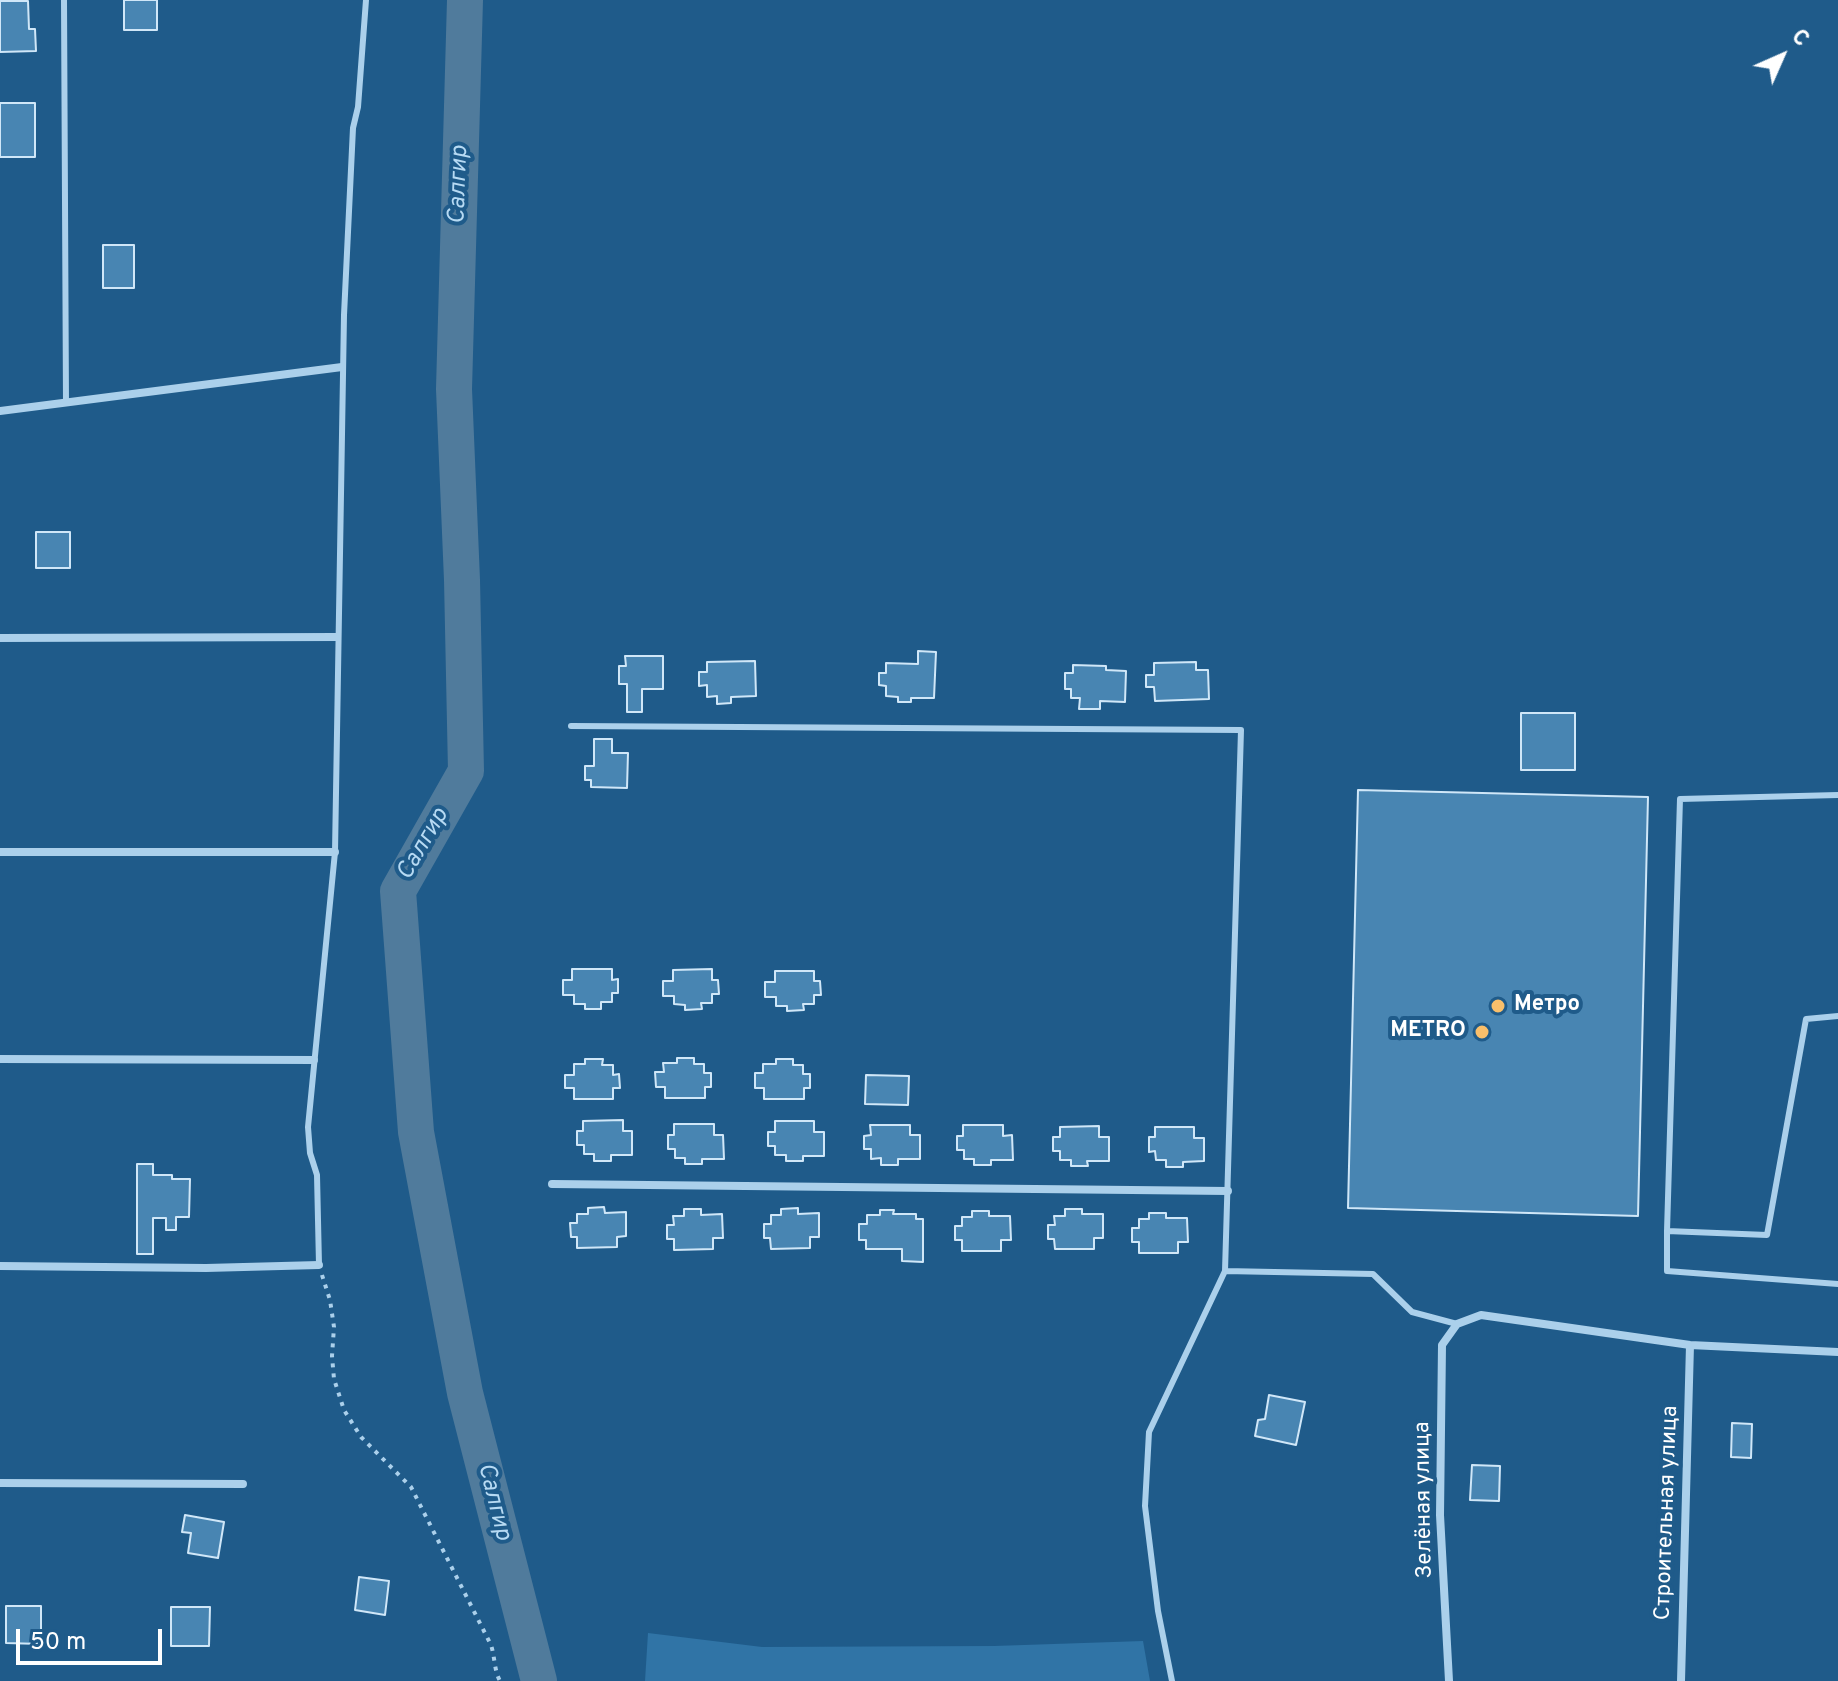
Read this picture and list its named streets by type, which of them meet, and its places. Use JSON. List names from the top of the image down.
{
  "streets": {
    "street": ["Зелёная улица", "Строительная улица"]
  },
  "water": ["Салгир"],
  "places": ["Метро", "METRO"],
  "scale_bar": "50 m",
  "north": "top right"
}
